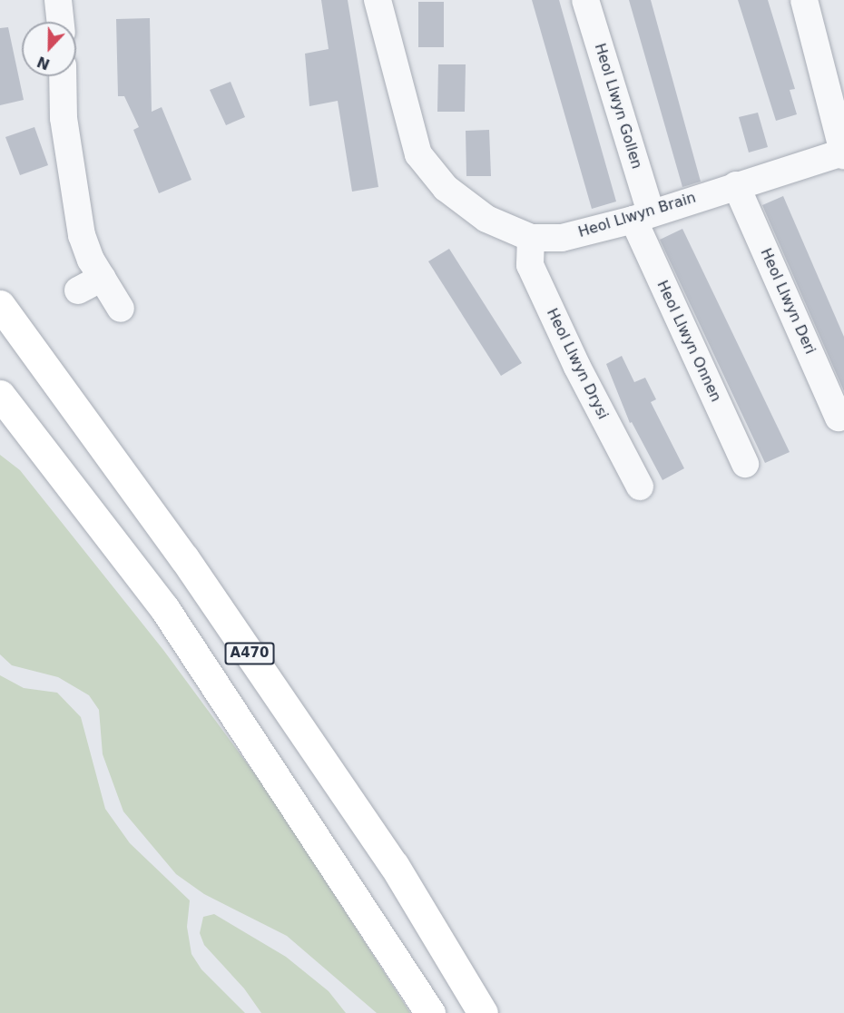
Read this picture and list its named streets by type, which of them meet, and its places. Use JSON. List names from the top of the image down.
{
  "streets": {
    "highway": ["A470"],
    "street": [
      "Heol Llwyn Gollen",
      "Heol Llwyn Brain",
      "Heol Llwyn Deri",
      "Heol Llwyn Onnen",
      "Heol Llwyn Drysi"
    ]
  },
  "crossings": [
    ["Heol Llwyn Gollen", "Heol Llwyn Brain"],
    ["Heol Llwyn Gollen", "Heol Llwyn Onnen"],
    ["Heol Llwyn Brain", "Heol Llwyn Deri"],
    ["Heol Llwyn Brain", "Heol Llwyn Onnen"],
    ["Heol Llwyn Brain", "Heol Llwyn Drysi"]
  ],
  "north": "bottom"
}
